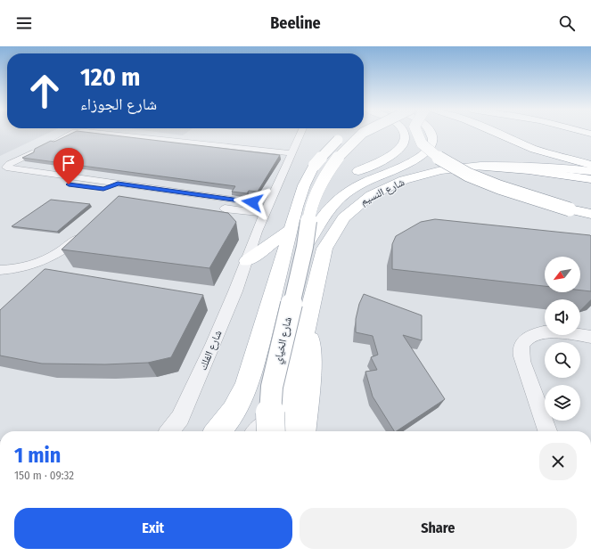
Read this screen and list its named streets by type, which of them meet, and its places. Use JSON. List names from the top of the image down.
{
  "streets": {
    "main road": ["شارع النسيم", "شارع الخياي"],
    "street": ["شارع الفلك"]
  },
  "north": "bottom left",
  "page": {
    "header": "Beeline",
    "turn": ["120 m", "شارع الجوزاء"],
    "heading": ["1 min", "150 m · 09:32"],
    "buttons": ["Exit", "Share"]
  }
}
